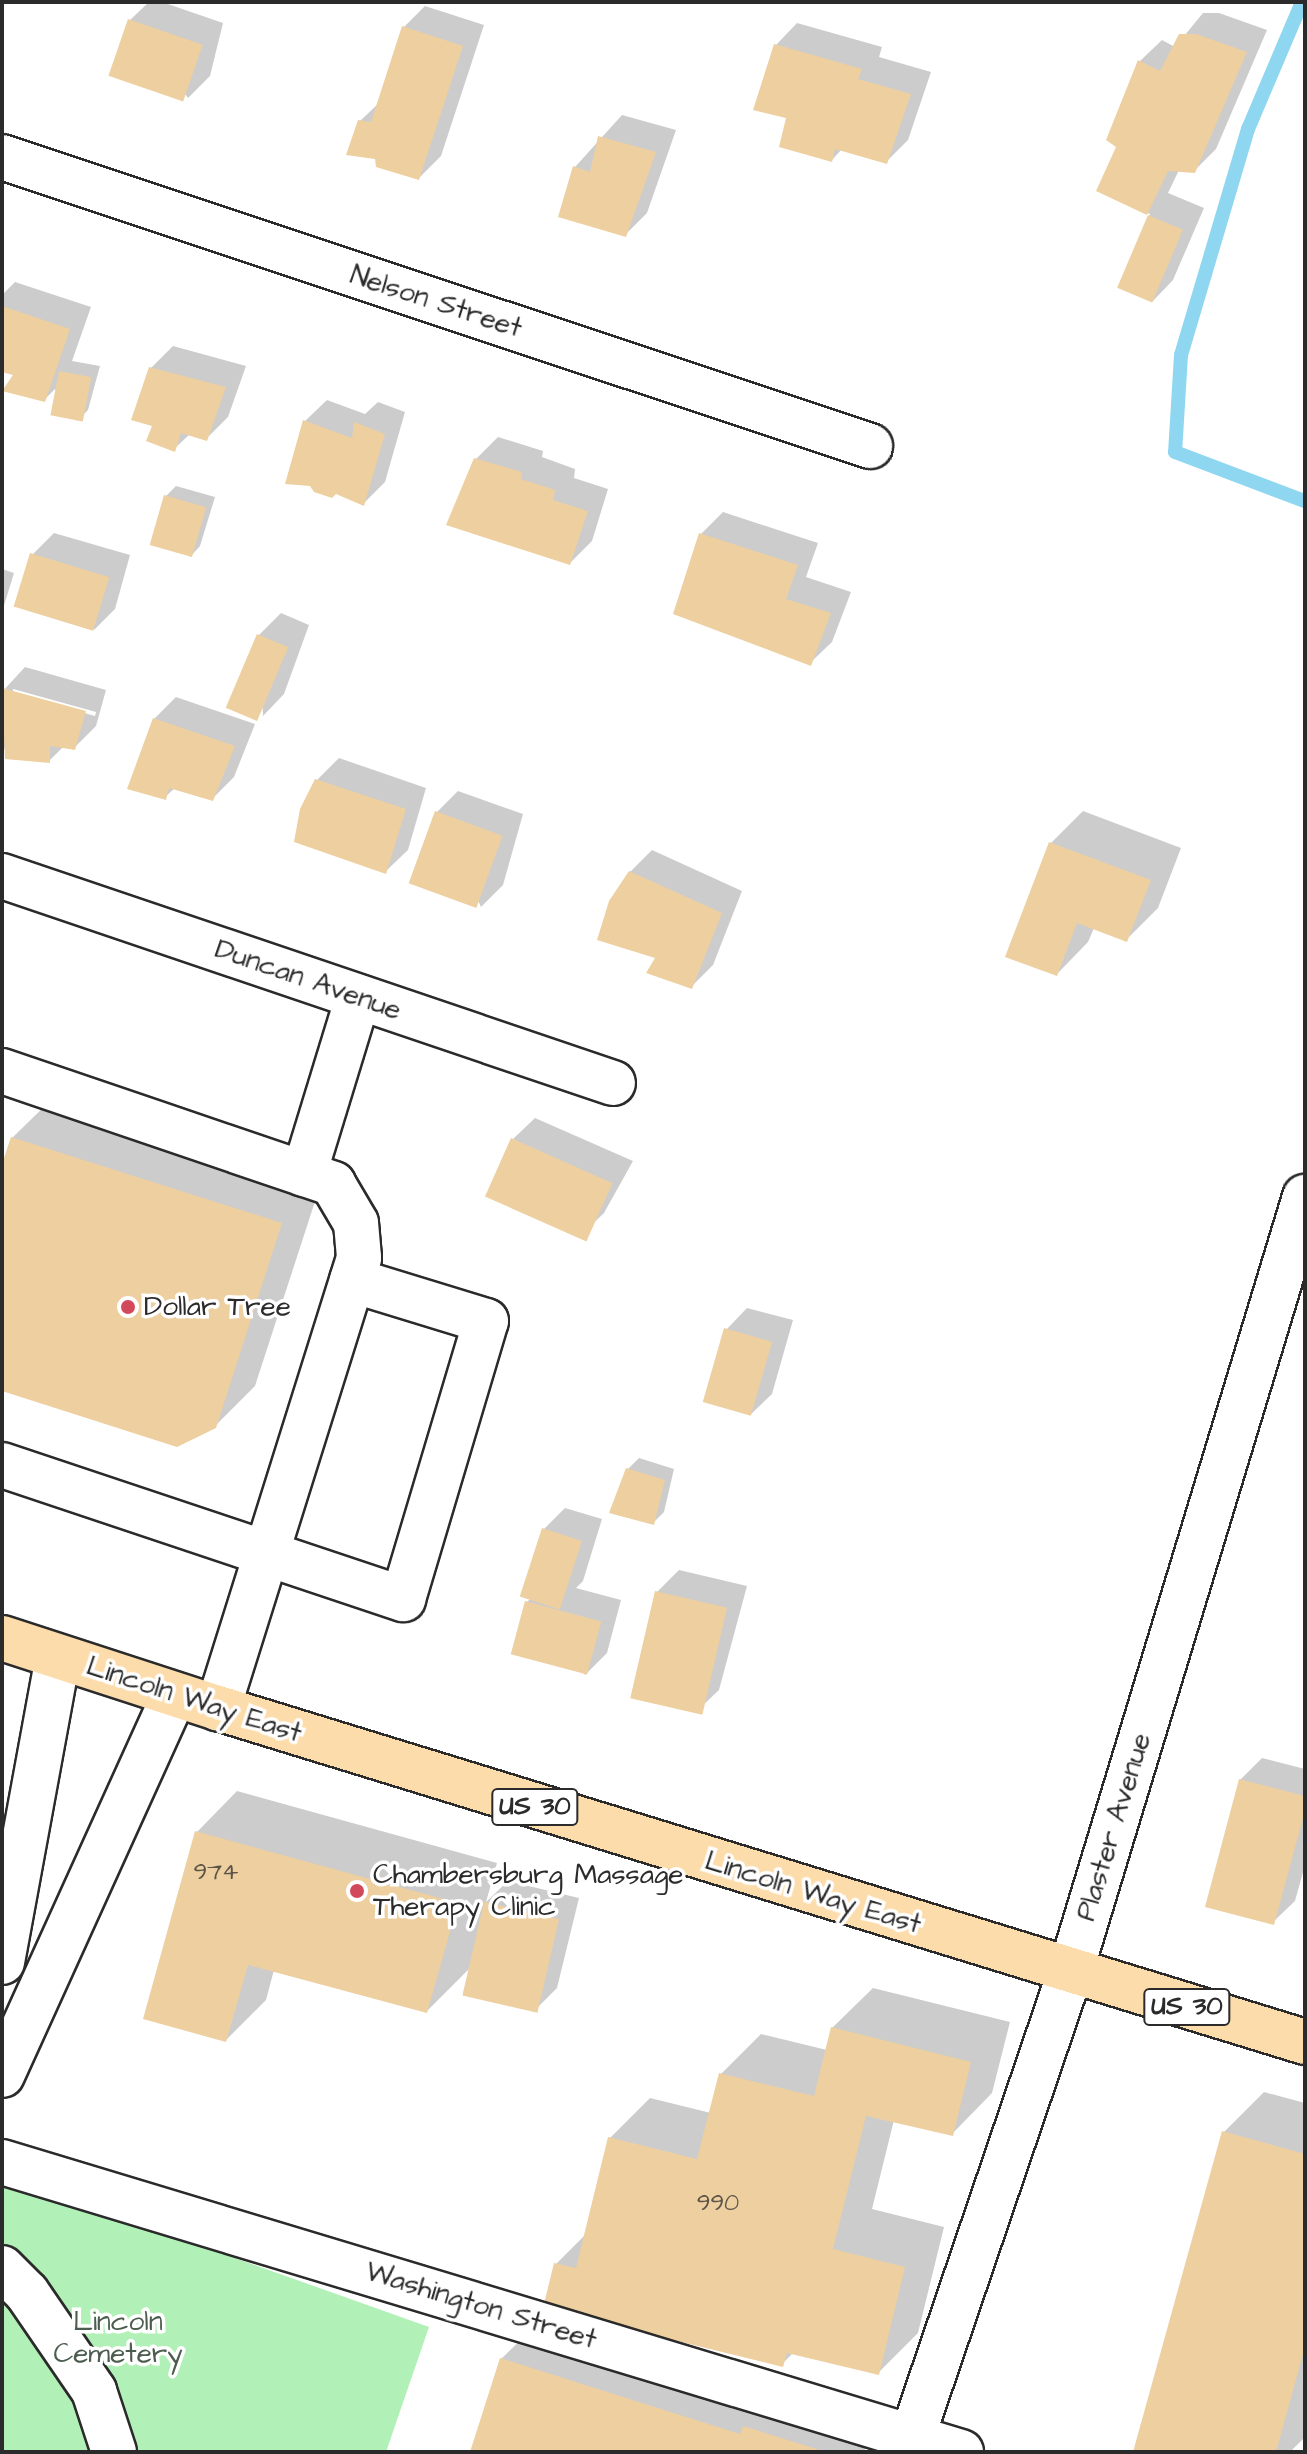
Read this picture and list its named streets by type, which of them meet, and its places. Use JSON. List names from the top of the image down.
{
  "streets": {
    "highway": ["Lincoln Way East", "US 30"],
    "street": [
      "Nelson Street",
      "Duncan Avenue",
      "Plaster Avenue",
      "Washington Street"
    ]
  },
  "crossings": [
    ["Lincoln Way East", "Plaster Avenue"],
    ["Plaster Avenue", "Washington Street"]
  ],
  "parks": ["Lincoln Cemetery"],
  "places": ["Dollar Tree", "Chambersburg Massage Therapy Clinic"],
  "house_numbers": ["974", "990"]
}
